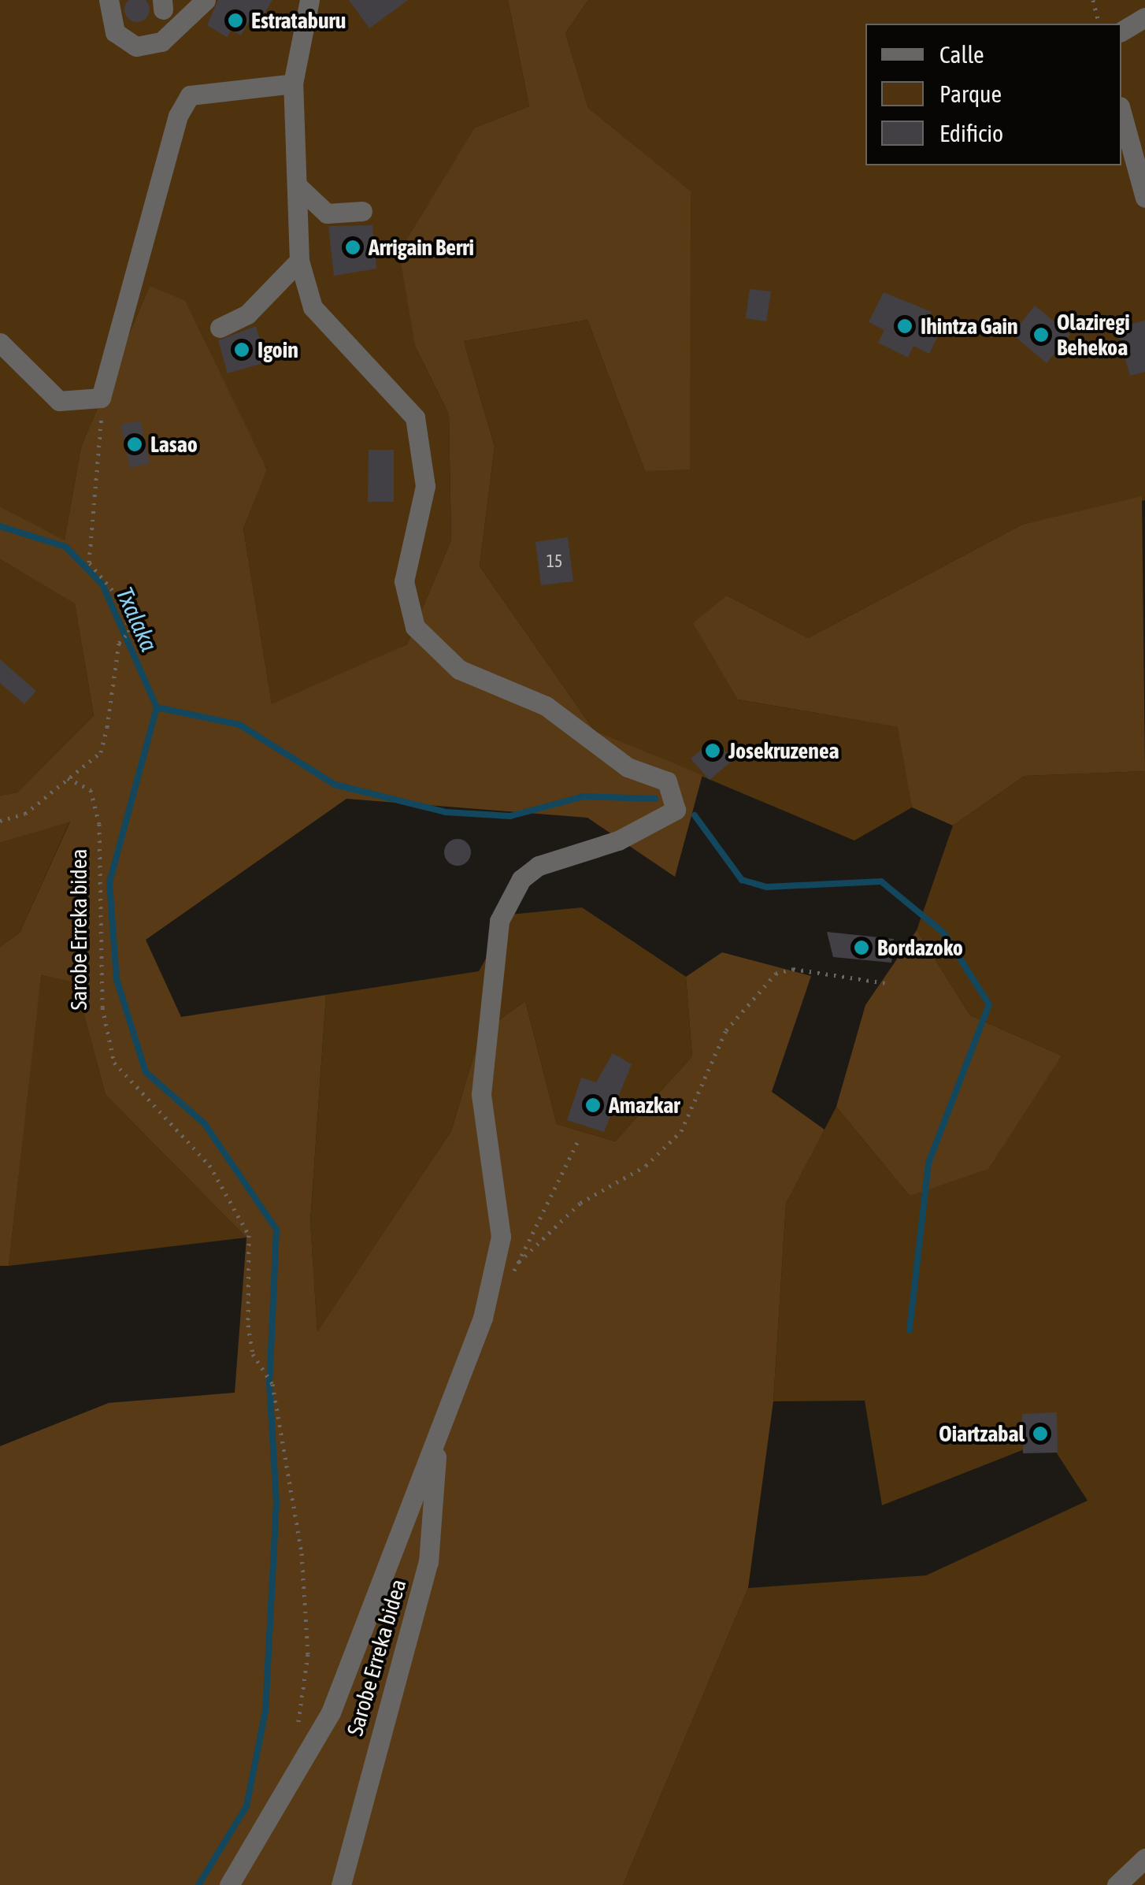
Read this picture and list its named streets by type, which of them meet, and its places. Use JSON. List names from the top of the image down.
{
  "streets": {
    "street": ["Sarobe Erreka bidea"]
  },
  "water": ["Txalaka"],
  "places": [
    "Estrataburu",
    "Arrigain Berri",
    "Ihintza Gain",
    "Olaziregi Behekoa",
    "Igoin",
    "Lasao",
    "Josekruzenea",
    "Bordazoko",
    "Amazkar",
    "Oiartzabal"
  ],
  "house_numbers": ["15"],
  "legend": ["Calle", "Parque", "Edificio"]
}
